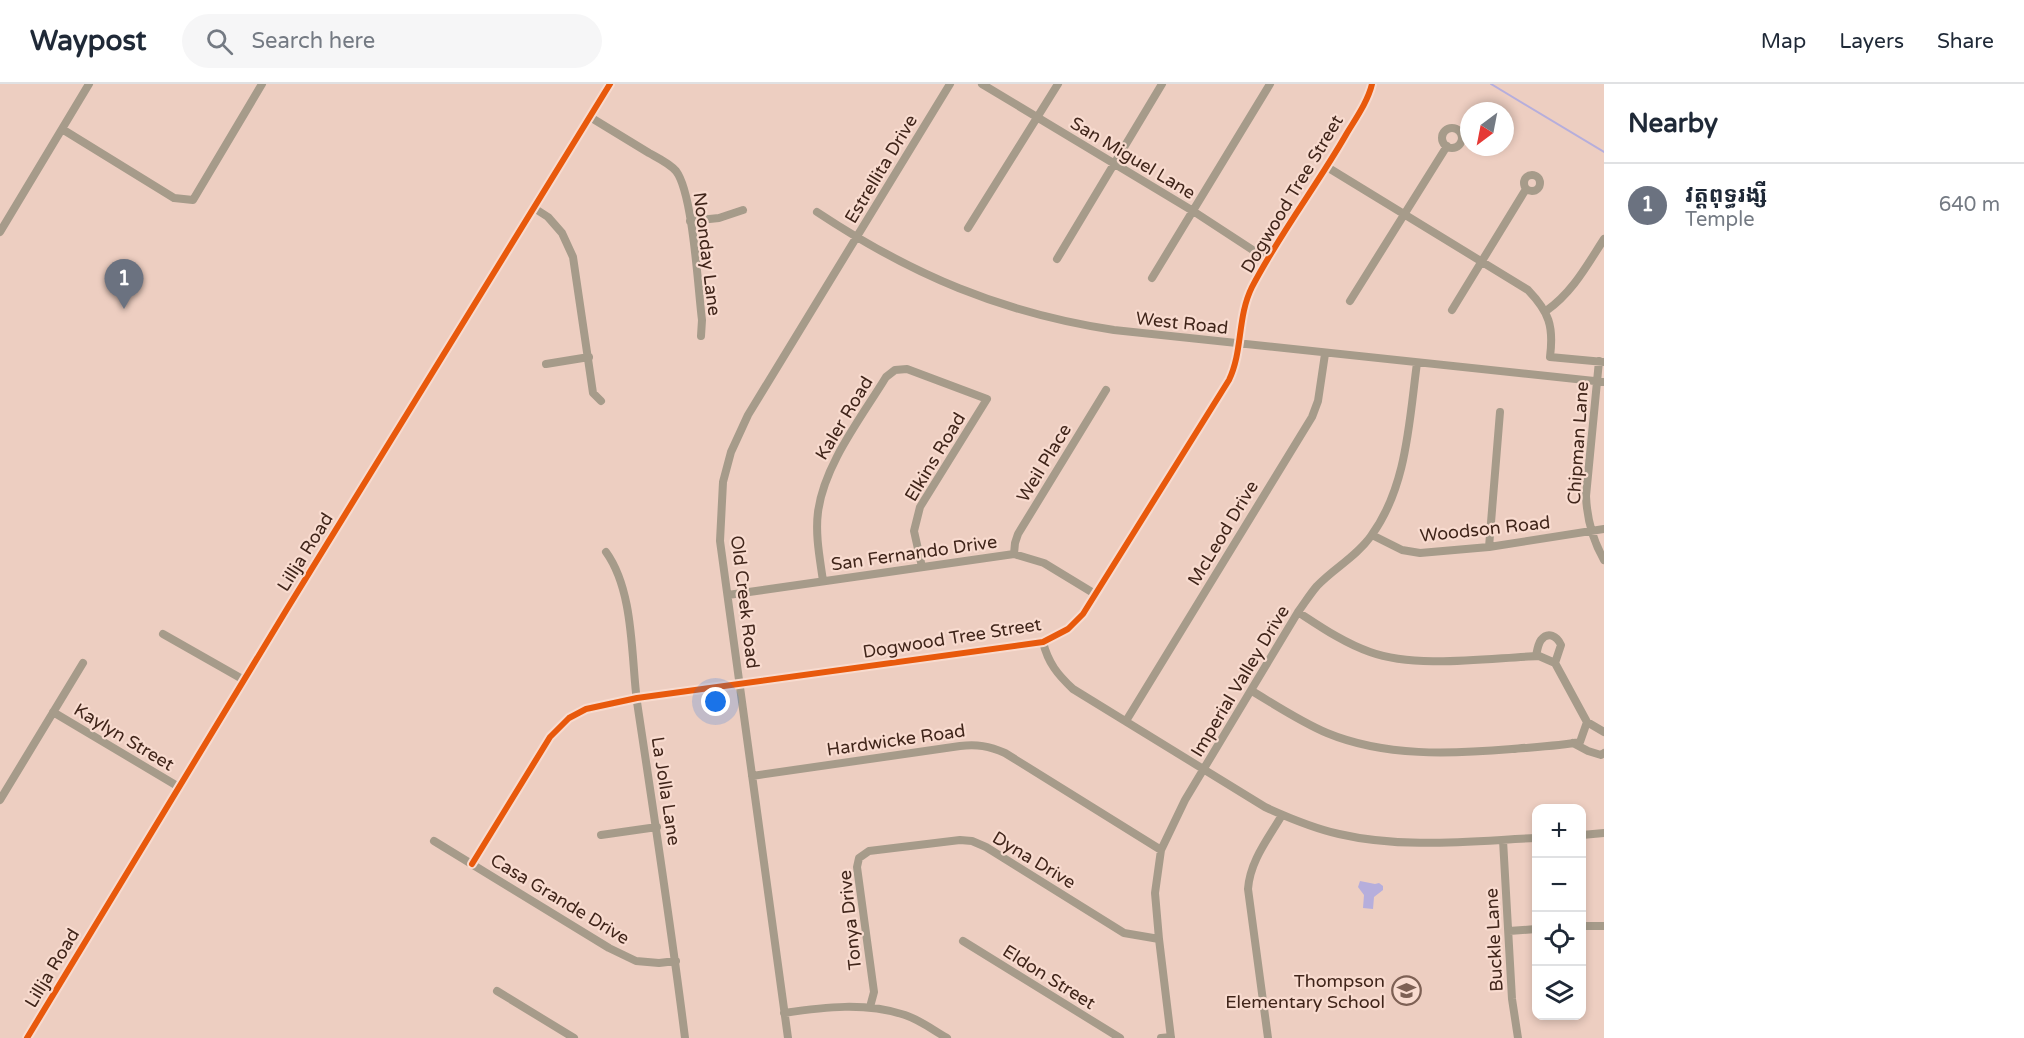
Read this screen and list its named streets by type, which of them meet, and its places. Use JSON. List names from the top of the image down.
{
  "streets": {
    "street": [
      "San Miguel Lane",
      "Estrellita Drive",
      "Dogwood Tree Street",
      "Noonday Lane",
      "West Road",
      "Kaler Road",
      "Chipman Lane",
      "Elkins Road",
      "Weil Place",
      "Woodson Road",
      "McLeod Drive",
      "Lillja Road",
      "San Fernando Drive",
      "Old Creek Road",
      "Imperial Valley Drive",
      "Kaylyn Street",
      "Hardwicke Road",
      "La Jolla Lane",
      "Dyna Drive",
      "Casa Grande Drive",
      "Tonya Drive",
      "Buckle Lane",
      "Eldon Street"
    ]
  },
  "crossings": [
    ["San Miguel Lane", "Dogwood Tree Street"],
    ["Estrellita Drive", "West Road"],
    ["Estrellita Drive", "Old Creek Road"],
    ["Dogwood Tree Street", "West Road"],
    ["Dogwood Tree Street", "San Fernando Drive"],
    ["Dogwood Tree Street", "Old Creek Road"],
    ["Dogwood Tree Street", "La Jolla Lane"],
    ["Dogwood Tree Street", "Casa Grande Drive"],
    ["Noonday Lane", "Lillja Road"],
    ["West Road", "Chipman Lane"],
    ["West Road", "McLeod Drive"],
    ["West Road", "Old Creek Road"],
    ["West Road", "Imperial Valley Drive"],
    ["Kaler Road", "Elkins Road"],
    ["Kaler Road", "San Fernando Drive"],
    ["Chipman Lane", "Woodson Road"],
    ["Elkins Road", "San Fernando Drive"],
    ["Weil Place", "San Fernando Drive"],
    ["Woodson Road", "Imperial Valley Drive"],
    ["Lillja Road", "Kaylyn Street"],
    ["San Fernando Drive", "Old Creek Road"],
    ["Old Creek Road", "Hardwicke Road"],
    ["Imperial Valley Drive", "Hardwicke Road"],
    ["Imperial Valley Drive", "Dyna Drive"],
    ["La Jolla Lane", "Casa Grande Drive"],
    ["Dyna Drive", "Tonya Drive"]
  ],
  "places": {
    "school or university": ["Thompson Elementary School"]
  },
  "north": "bottom left",
  "page": {
    "header": "Waypost",
    "search": "Search here",
    "nav": ["Map", "Layers", "Share"],
    "heading": "Nearby",
    "list": [
      {
        "mark": "1",
        "name": "វត្តពុទ្ធរង្សី",
        "note": "Temple",
        "value": "640 m"
      }
    ],
    "pins": "1",
    "map_buttons": ["+", "−"]
  }
}
